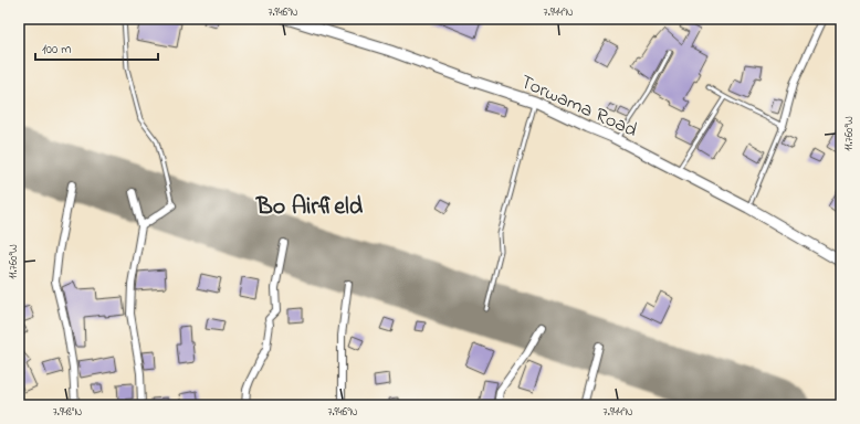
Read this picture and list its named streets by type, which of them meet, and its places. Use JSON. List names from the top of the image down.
{
  "streets": {
    "main road": ["Torwama Road"]
  },
  "districts": ["Bo Airfield"],
  "scale_bar": "100 m",
  "coordinates": [
    "7.946°N",
    "7.944°N",
    "11.760°W",
    "7.948°N"
  ]
}
